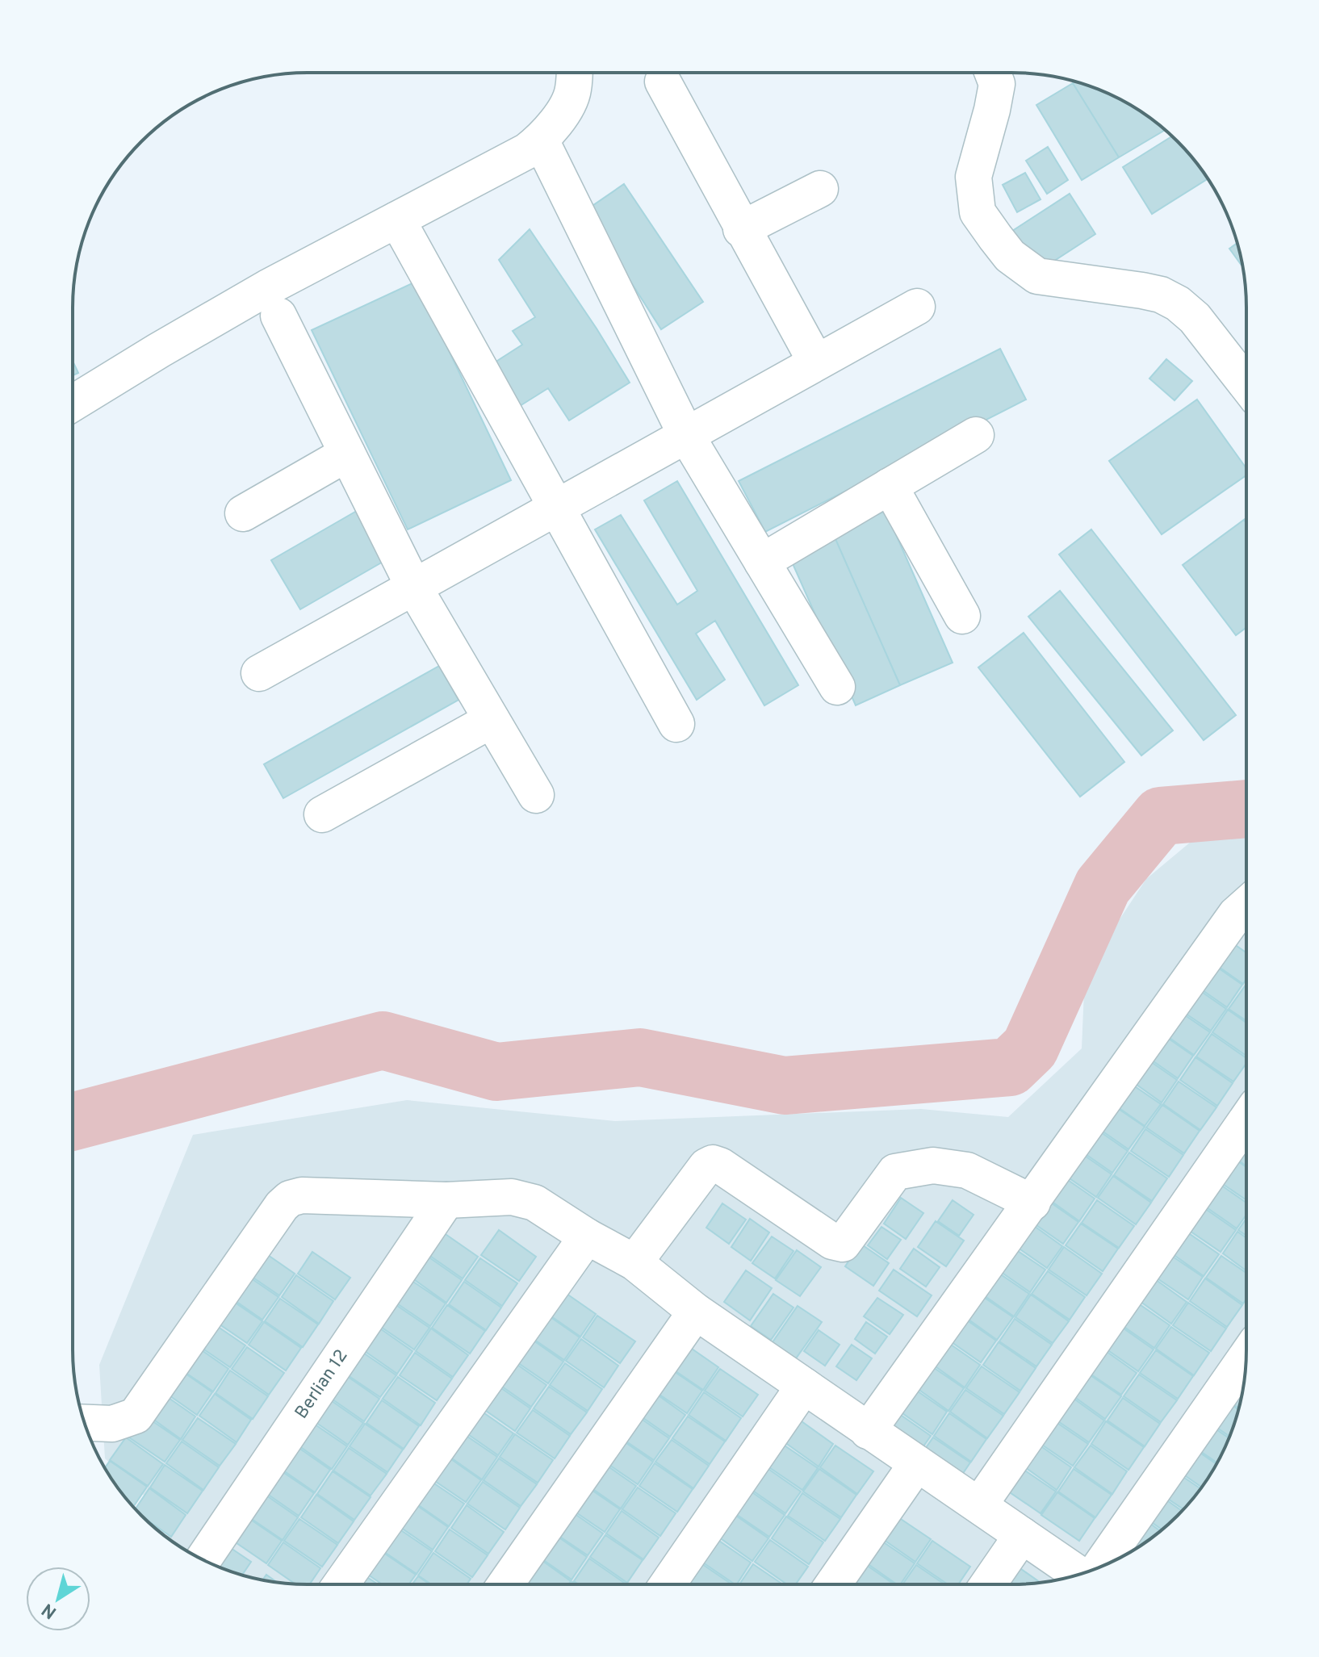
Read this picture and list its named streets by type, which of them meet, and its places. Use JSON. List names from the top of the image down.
{
  "streets": {
    "street": ["Berlian 12"]
  },
  "north": "bottom left"
}
